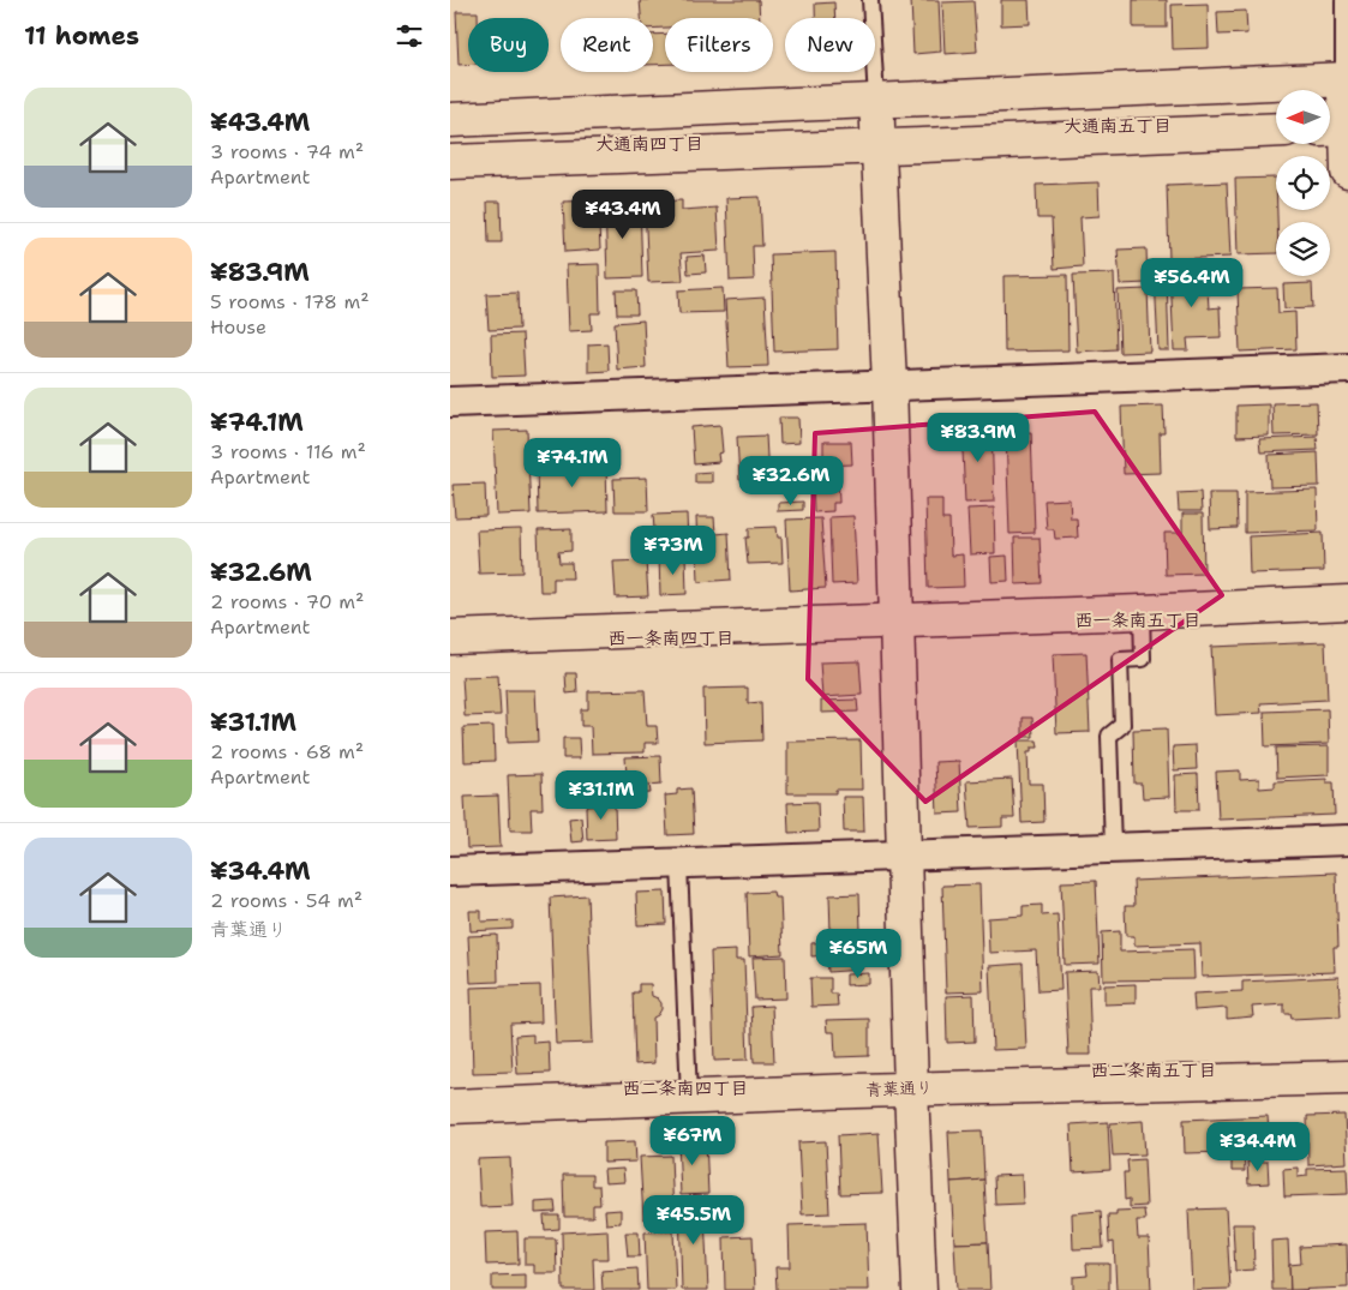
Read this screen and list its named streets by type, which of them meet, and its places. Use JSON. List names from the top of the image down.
{
  "streets": {
    "street": ["青葉通り"]
  },
  "districts": [
    "大通南五丁目",
    "大通南四丁目",
    "西一条南五丁目",
    "西一条南四丁目",
    "西二条南五丁目",
    "西二条南四丁目"
  ],
  "north": "left",
  "page": {
    "heading": "11 homes",
    "chip": [
      "Buy",
      "Rent",
      "Filters",
      "New"
    ],
    "list": [
      {
        "name": "¥43.4M",
        "note": "3 rooms · 74 m² · Apartment"
      },
      {
        "name": "¥83.9M",
        "note": "5 rooms · 178 m² · House"
      },
      {
        "name": "¥74.1M",
        "note": "3 rooms · 116 m² · Apartment"
      },
      {
        "name": "¥32.6M",
        "note": "2 rooms · 70 m² · Apartment"
      },
      {
        "name": "¥31.1M",
        "note": "2 rooms · 68 m² · Apartment"
      },
      {
        "name": "¥34.4M",
        "note": "2 rooms · 54 m² · 青葉通り"
      }
    ],
    "price": [
      "¥43.4M",
      "¥56.4M",
      "¥83.9M",
      "¥74.1M",
      "¥32.6M",
      "¥73M",
      "¥31.1M",
      "¥65M",
      "¥67M",
      "¥34.4M",
      "¥45.5M"
    ]
  }
}
